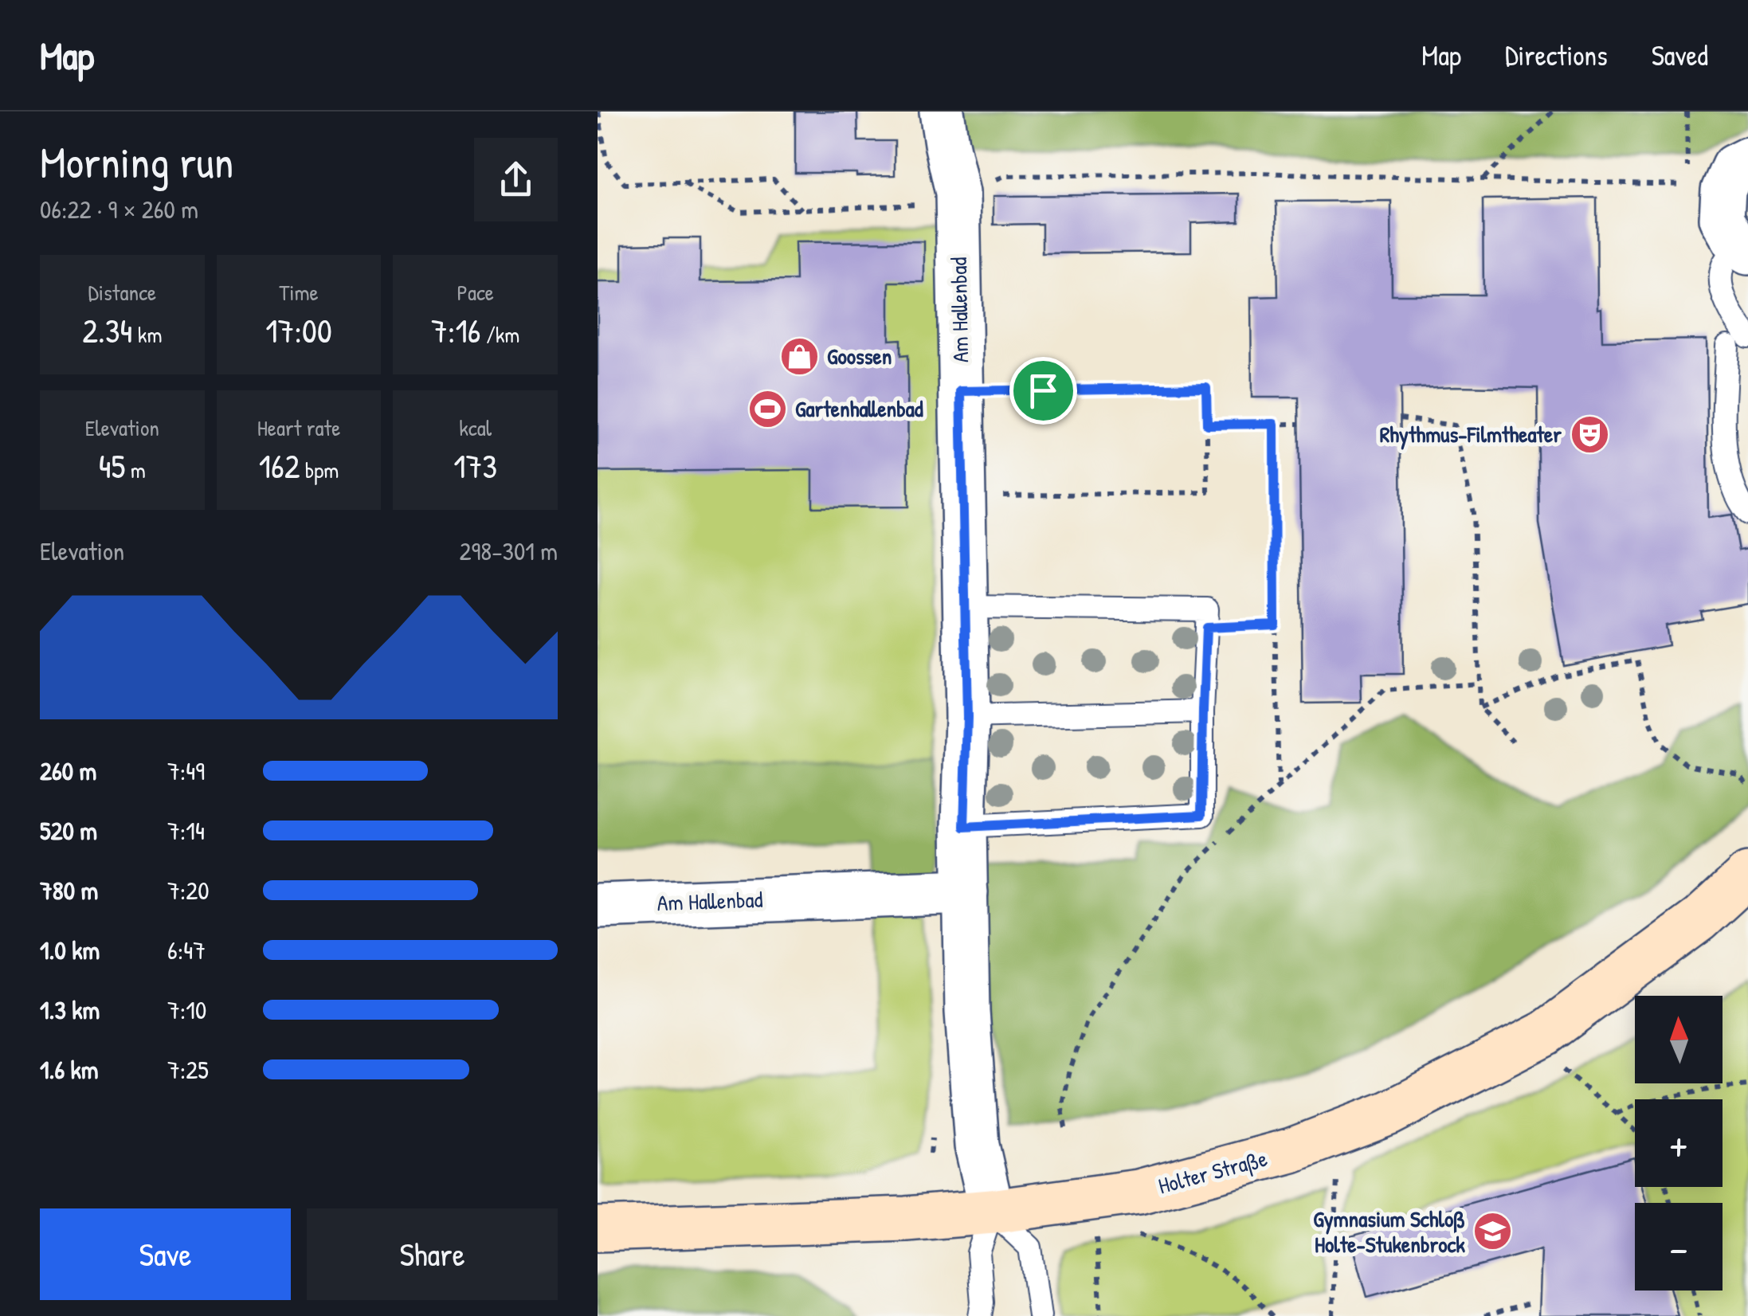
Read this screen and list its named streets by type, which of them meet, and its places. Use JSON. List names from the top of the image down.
{
  "streets": {
    "street": ["Am Hallenbad", "Holter Straße"]
  },
  "crossings": [
    ["Am Hallenbad", "Holter Straße"]
  ],
  "places": {
    "shop": ["Goossen"],
    "sports": ["Gartenhallenbad"],
    "theatre": ["Rhythmus-Filmtheater"],
    "school or university": ["Gymnasium Schloß Holte-Stukenbrock"]
  },
  "north": "top",
  "page": {
    "header": "Map",
    "nav": ["Map", "Directions", "Saved"],
    "heading": ["Morning run", "06:22 · 9 × 260 m"],
    "stats": [
      ["Distance", "2.34 km"],
      ["Time", "17:00"],
      ["Pace", "7:16 /km"],
      ["Elevation", "45 m"],
      ["Heart rate", "162 bpm"],
      ["kcal", "173"]
    ],
    "chart": ["Elevation", "298–301 m"],
    "list": [
      {
        "name": "260 m",
        "note": "7:49"
      },
      {
        "name": "520 m",
        "note": "7:14"
      },
      {
        "name": "780 m",
        "note": "7:20"
      },
      {
        "name": "1.0 km",
        "note": "6:47"
      },
      {
        "name": "1.3 km",
        "note": "7:10"
      },
      {
        "name": "1.6 km",
        "note": "7:25"
      }
    ],
    "map_buttons": ["+", "−"],
    "buttons": ["Save", "Share"]
  }
}
